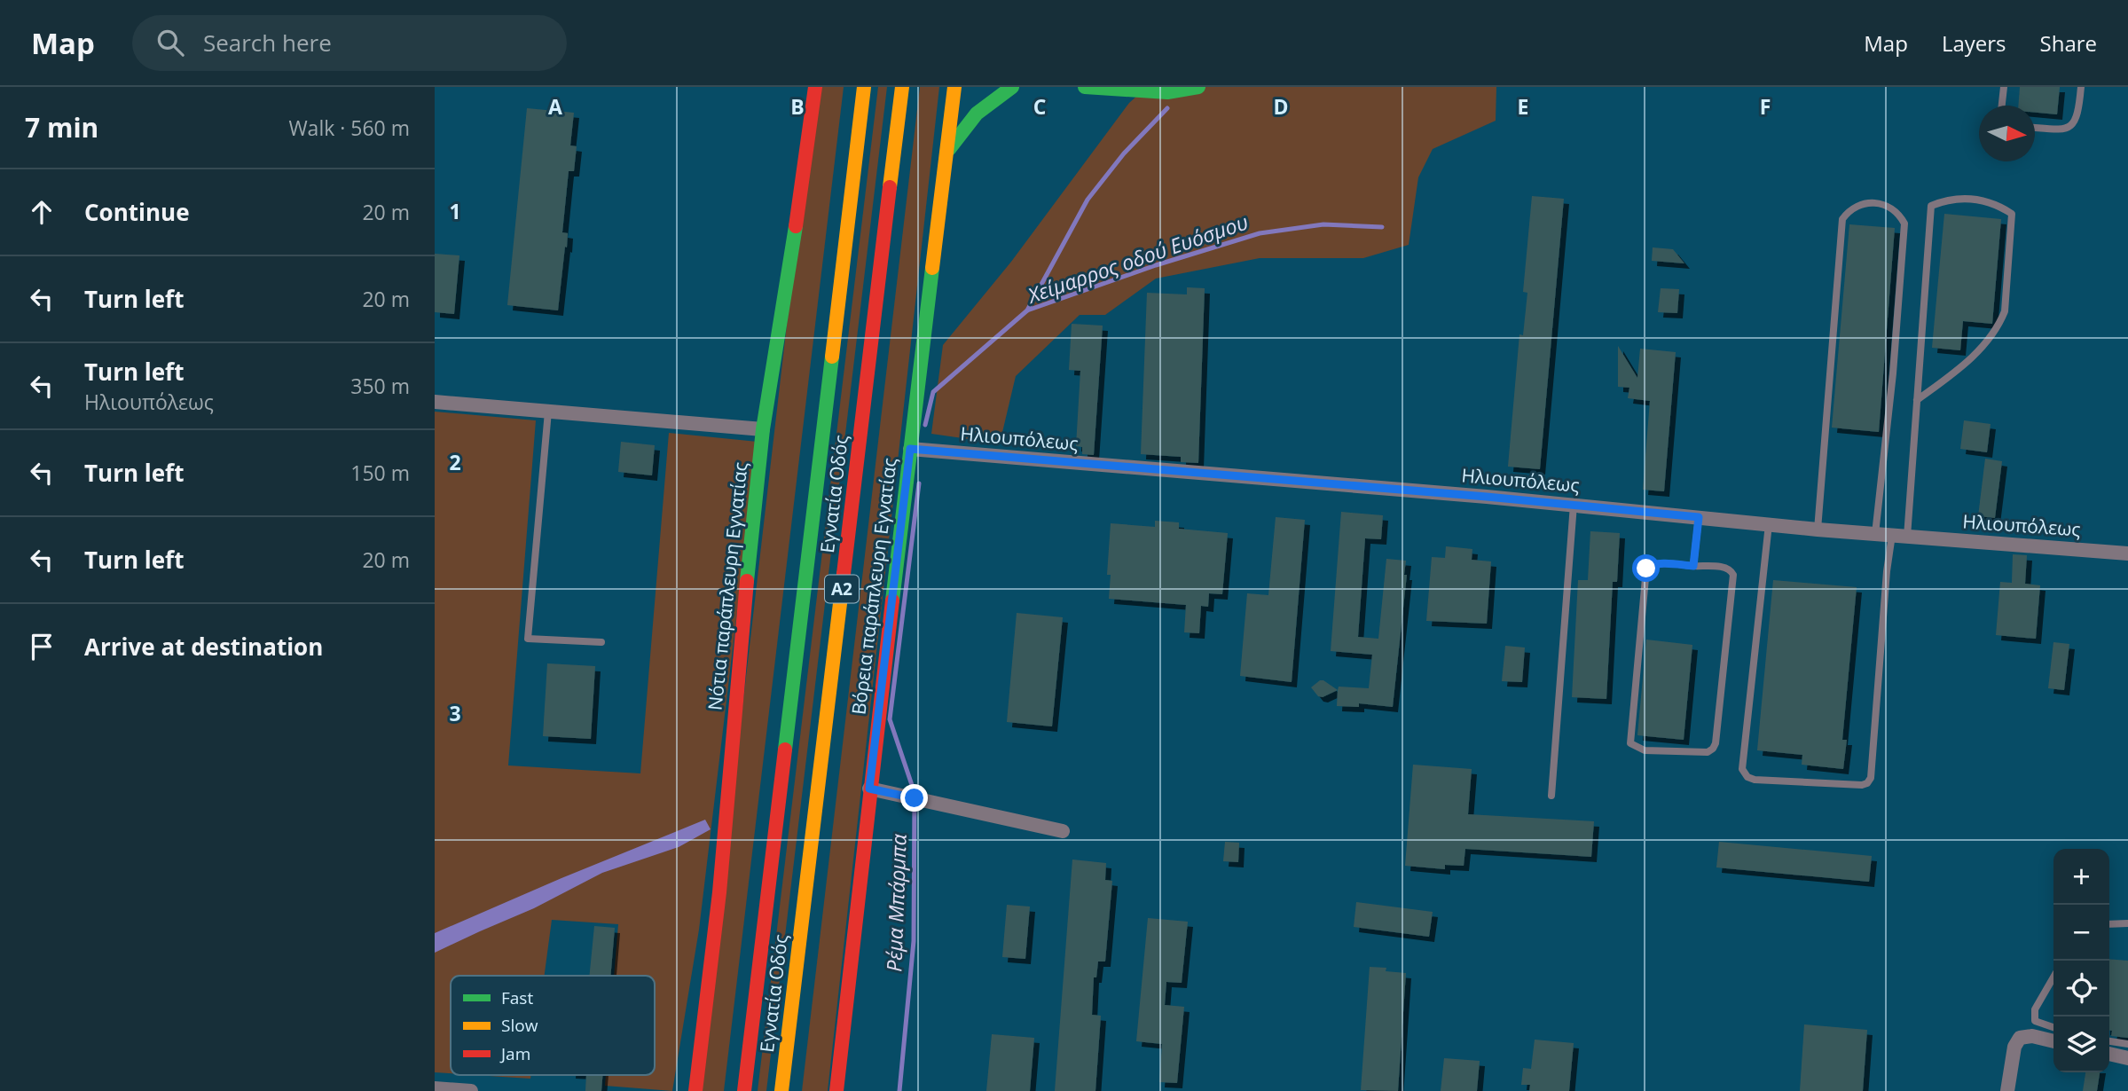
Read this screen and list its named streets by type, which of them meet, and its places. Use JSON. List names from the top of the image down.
{
  "streets": {
    "main road": [
      "Εγνατία Οδός",
      "Νότια παράπλευρη Εγνατίας",
      "Βόρεια παράπλευρη Εγνατίας",
      "Α2"
    ],
    "street": ["Ηλιουπόλεως"]
  },
  "crossings": [
    ["Ηλιουπόλεως", "Βόρεια παράπλευρη Εγνατίας"]
  ],
  "water": ["Χείμαρρος οδού Ευόσμου", "Ρέμα Μπάρμπα"],
  "legend": ["Fast", "Slow", "Jam"],
  "north": "right",
  "page": {
    "header": "Map",
    "search": "Search here",
    "nav": ["Map", "Layers", "Share"],
    "heading": ["7 min", "Walk · 560 m"],
    "list": [
      ["Continue", "20 m"],
      ["Turn left", "20 m"],
      ["Turn left", "Ηλιουπόλεως", "350 m"],
      ["Turn left", "150 m"],
      ["Turn left", "20 m"],
      "Arrive at destination"
    ],
    "map_buttons": ["+", "−"]
  },
  "grid": {
    "columns": [
      "A",
      "B",
      "C",
      "D",
      "E",
      "F"
    ],
    "rows": ["1", "2", "3"]
  }
}
